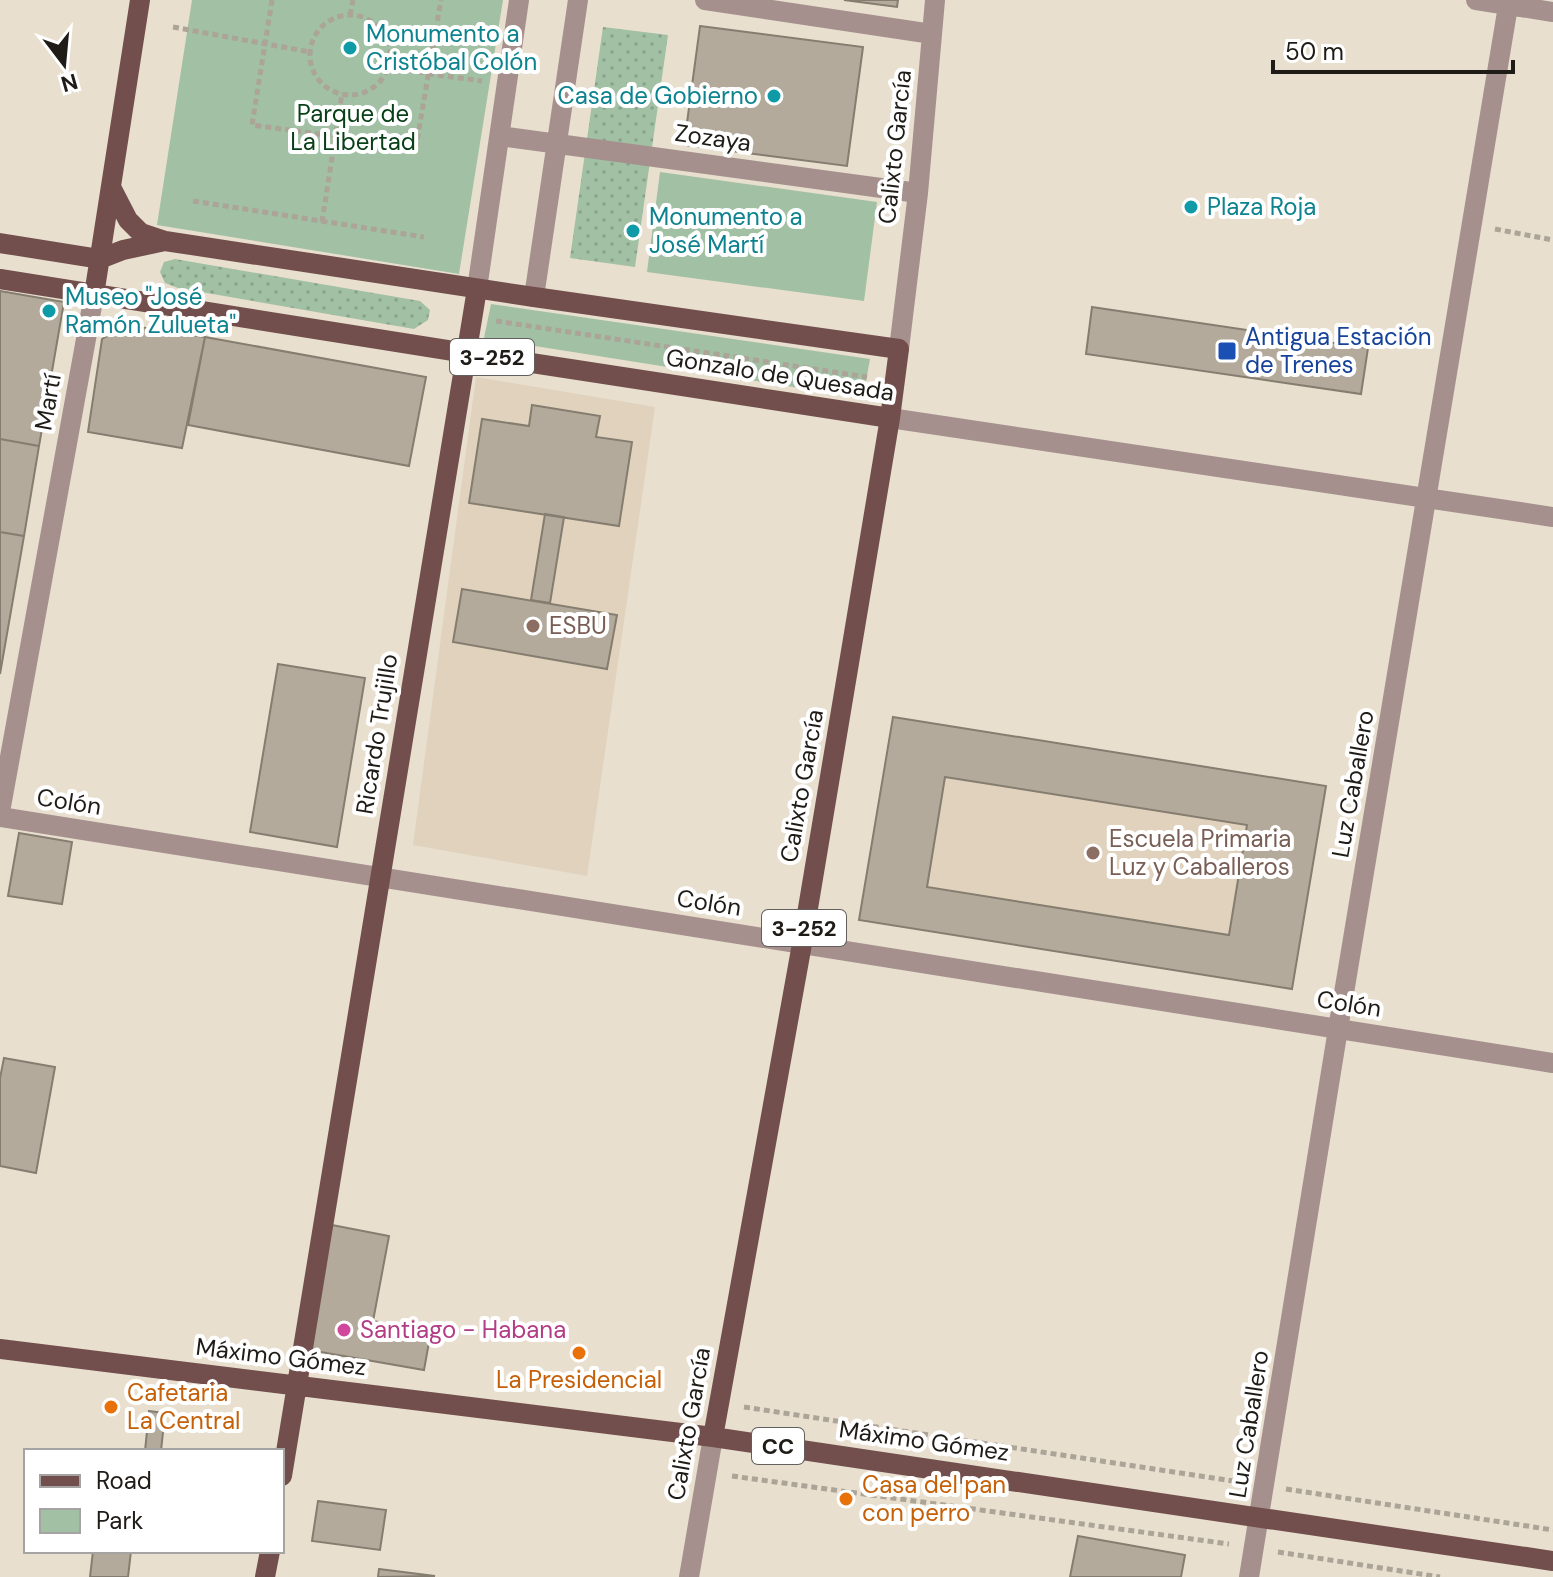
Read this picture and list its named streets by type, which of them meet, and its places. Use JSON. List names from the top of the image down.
{
  "streets": {
    "main road": [
      "Calixto García",
      "3-252",
      "Gonzalo de Quesada",
      "Martí",
      "Ricardo Trujillo",
      "Máximo Gómez",
      "CC"
    ],
    "street": ["Zozaya", "Luz Caballero", "Colón"]
  },
  "crossings": [
    ["Zozaya", "Calixto García"],
    ["Zozaya", "Ricardo Trujillo"],
    ["Calixto García", "Gonzalo de Quesada"],
    ["Calixto García", "Colón"],
    ["Calixto García", "Máximo Gómez"],
    ["Gonzalo de Quesada", "Martí"],
    ["Gonzalo de Quesada", "Ricardo Trujillo"],
    ["Gonzalo de Quesada", "Luz Caballero"],
    ["Martí", "Colón"],
    ["Ricardo Trujillo", "Colón"],
    ["Ricardo Trujillo", "Máximo Gómez"],
    ["Luz Caballero", "Colón"],
    ["Luz Caballero", "Máximo Gómez"]
  ],
  "parks": ["Parque de La Libertad"],
  "places": {
    "other": [
      "Monumento a Cristóbal Colón",
      "Casa de Gobierno",
      "Plaza Roja",
      "Monumento a José Martí",
      "Museo \"José Ramón Zulueta\"",
      "ESBU",
      "Escuela Primaria Luz y Caballeros",
      "Santiago - Habana",
      "La Presidencial",
      "Cafetaria La Central",
      "Casa del pan con perro"
    ],
    "transit": ["Antigua Estación de Trenes"]
  },
  "legend": ["Road", "Park"],
  "scale_bar": "50 m",
  "north": "bottom"
}
